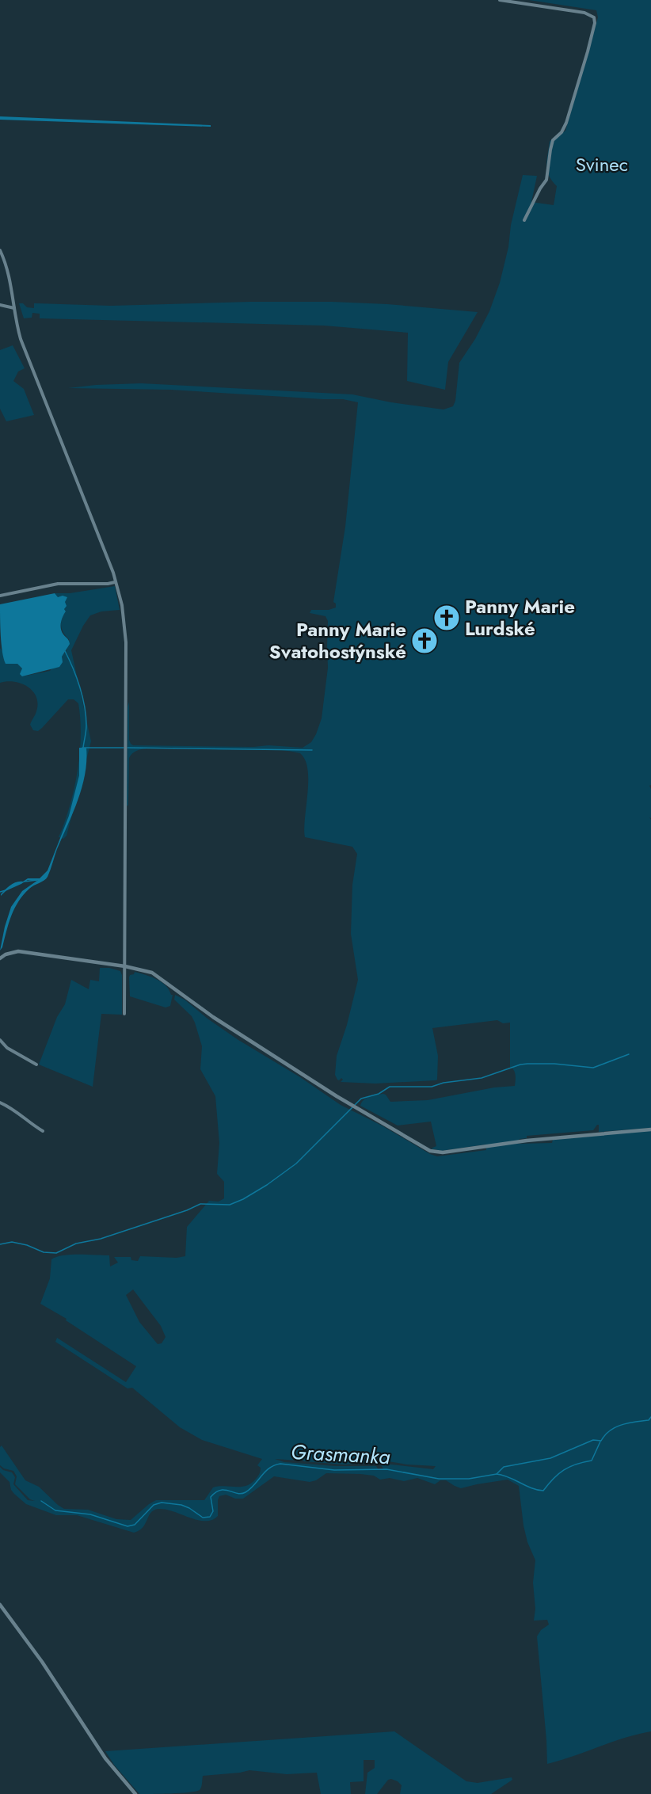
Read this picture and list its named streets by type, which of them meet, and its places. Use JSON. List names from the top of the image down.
{
  "water": ["Grasmanka"],
  "parks": ["Svinec"],
  "places": {
    "church": ["Panny Marie Lurdské", "Panny Marie Svatohostýnské"]
  }
}
